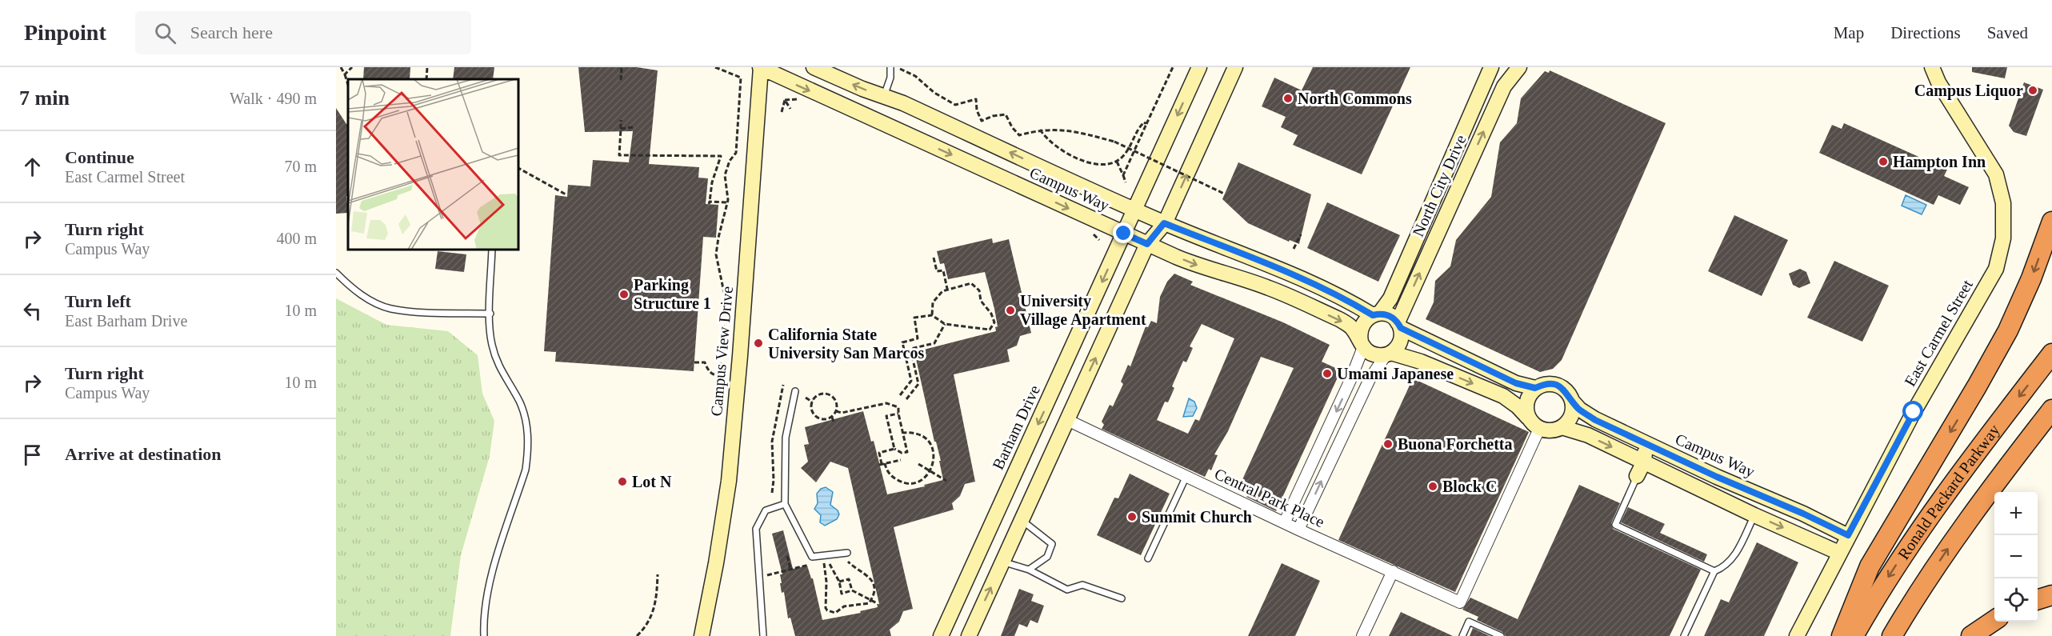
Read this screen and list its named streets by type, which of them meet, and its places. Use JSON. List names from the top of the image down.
{
  "streets": {
    "highway": ["Ronald Packard Parkway"],
    "street": [
      "North City Drive",
      "Campus Way",
      "East Carmel Street",
      "Campus View Drive",
      "Barham Drive",
      "Central Park Place"
    ]
  },
  "crossings": [
    ["North City Drive", "Campus Way"],
    ["Campus Way", "East Carmel Street"],
    ["Campus Way", "Campus View Drive"],
    ["Campus Way", "Barham Drive"],
    ["Campus Way", "Central Park Place"]
  ],
  "places": [
    "Campus Liquor",
    "North Commons",
    "Hampton Inn",
    "Parking Structure 1",
    "University Village Apartment",
    "California State University San Marcos",
    "Umami Japanese",
    "Buona Forchetta",
    "Lot N",
    "Block C",
    "Summit Church"
  ],
  "page": {
    "header": "Pinpoint",
    "search": "Search here",
    "nav": ["Map", "Directions", "Saved"],
    "heading": ["7 min", "Walk · 490 m"],
    "list": [
      ["Continue", "East Carmel Street", "70 m"],
      ["Turn right", "Campus Way", "400 m"],
      ["Turn left", "East Barham Drive", "10 m"],
      ["Turn right", "Campus Way", "10 m"],
      "Arrive at destination"
    ],
    "map_buttons": ["+", "−"]
  }
}
